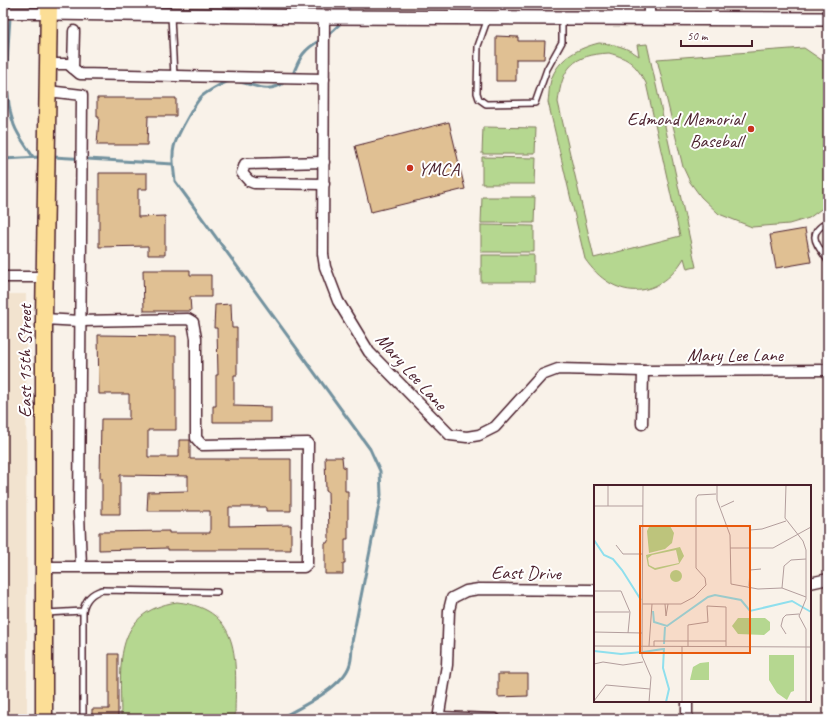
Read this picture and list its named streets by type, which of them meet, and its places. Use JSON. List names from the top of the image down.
{
  "streets": {
    "main road": ["East 15th Street"],
    "street": ["Mary Lee Lane", "East Drive"]
  },
  "places": ["Edmond Memorial Baseball", "YMCA"],
  "scale_bar": "50 m"
}
